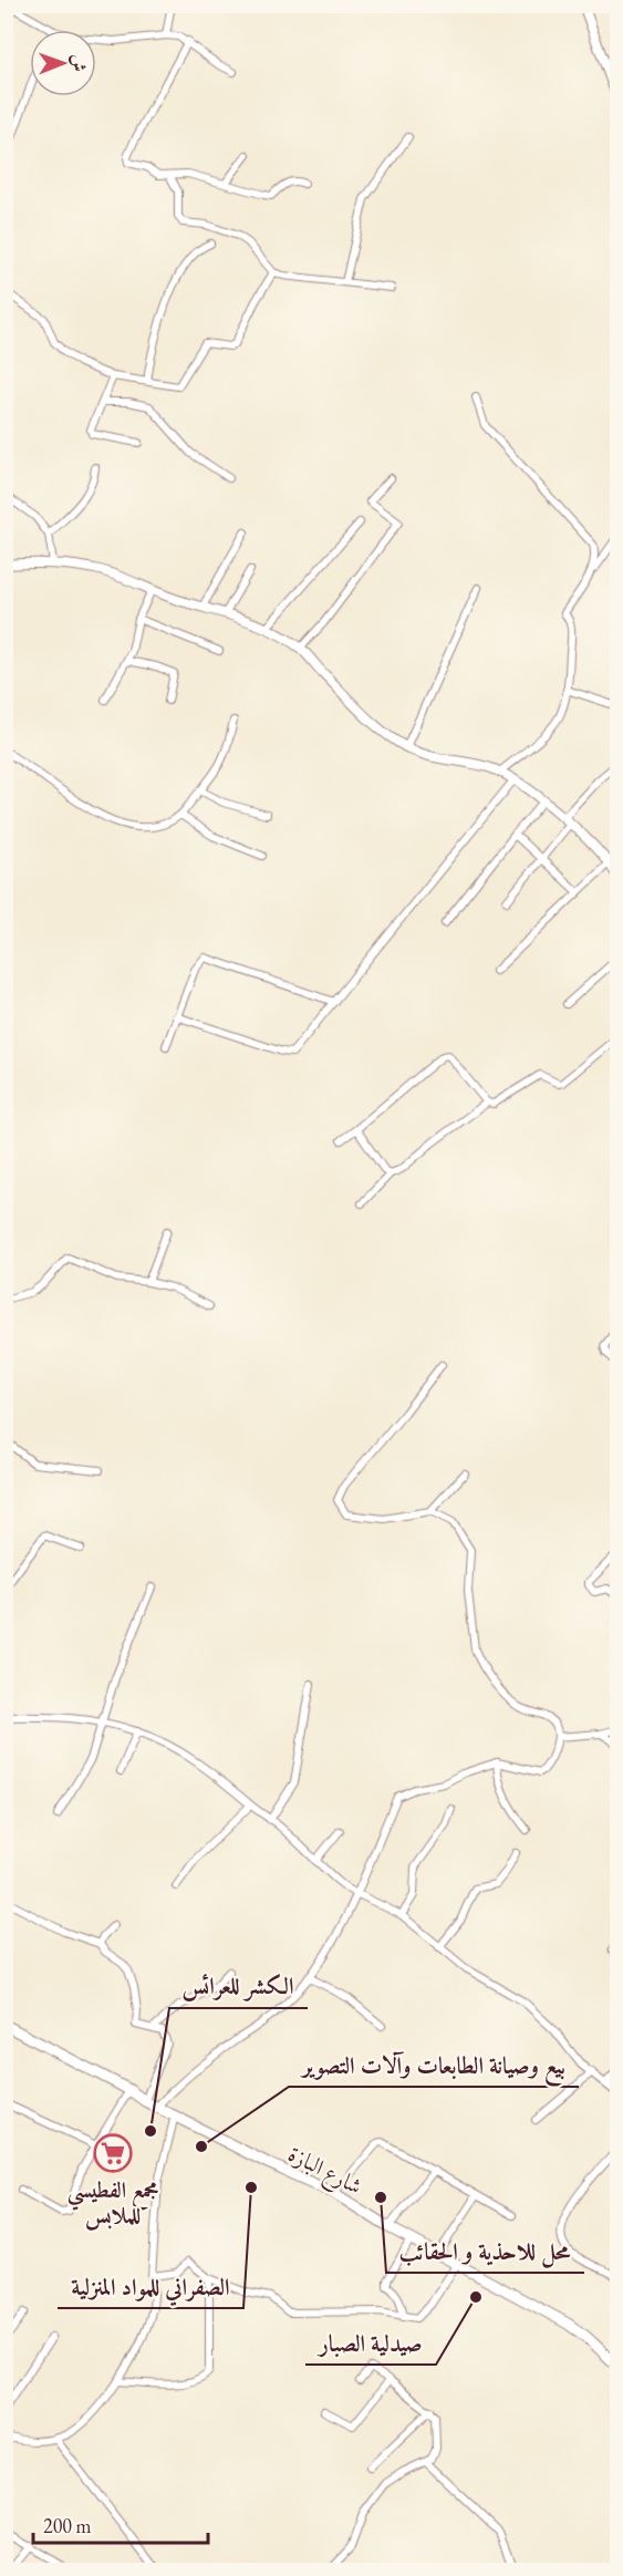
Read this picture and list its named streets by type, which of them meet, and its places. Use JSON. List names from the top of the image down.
{
  "streets": {
    "main road": ["شارع البازة"]
  },
  "places": {
    "other": [
      "الكشر للعرائس",
      "بيع وصيانة الطابعات وآلات التصوير",
      "الصفراني للمواد المنزلية",
      "محل للاحذية و الحقائب",
      "صيدلية الصبار"
    ],
    "supermarket": ["مجمع الفطيسي للملابس"]
  },
  "scale_bar": "200 m",
  "north": "right"
}
